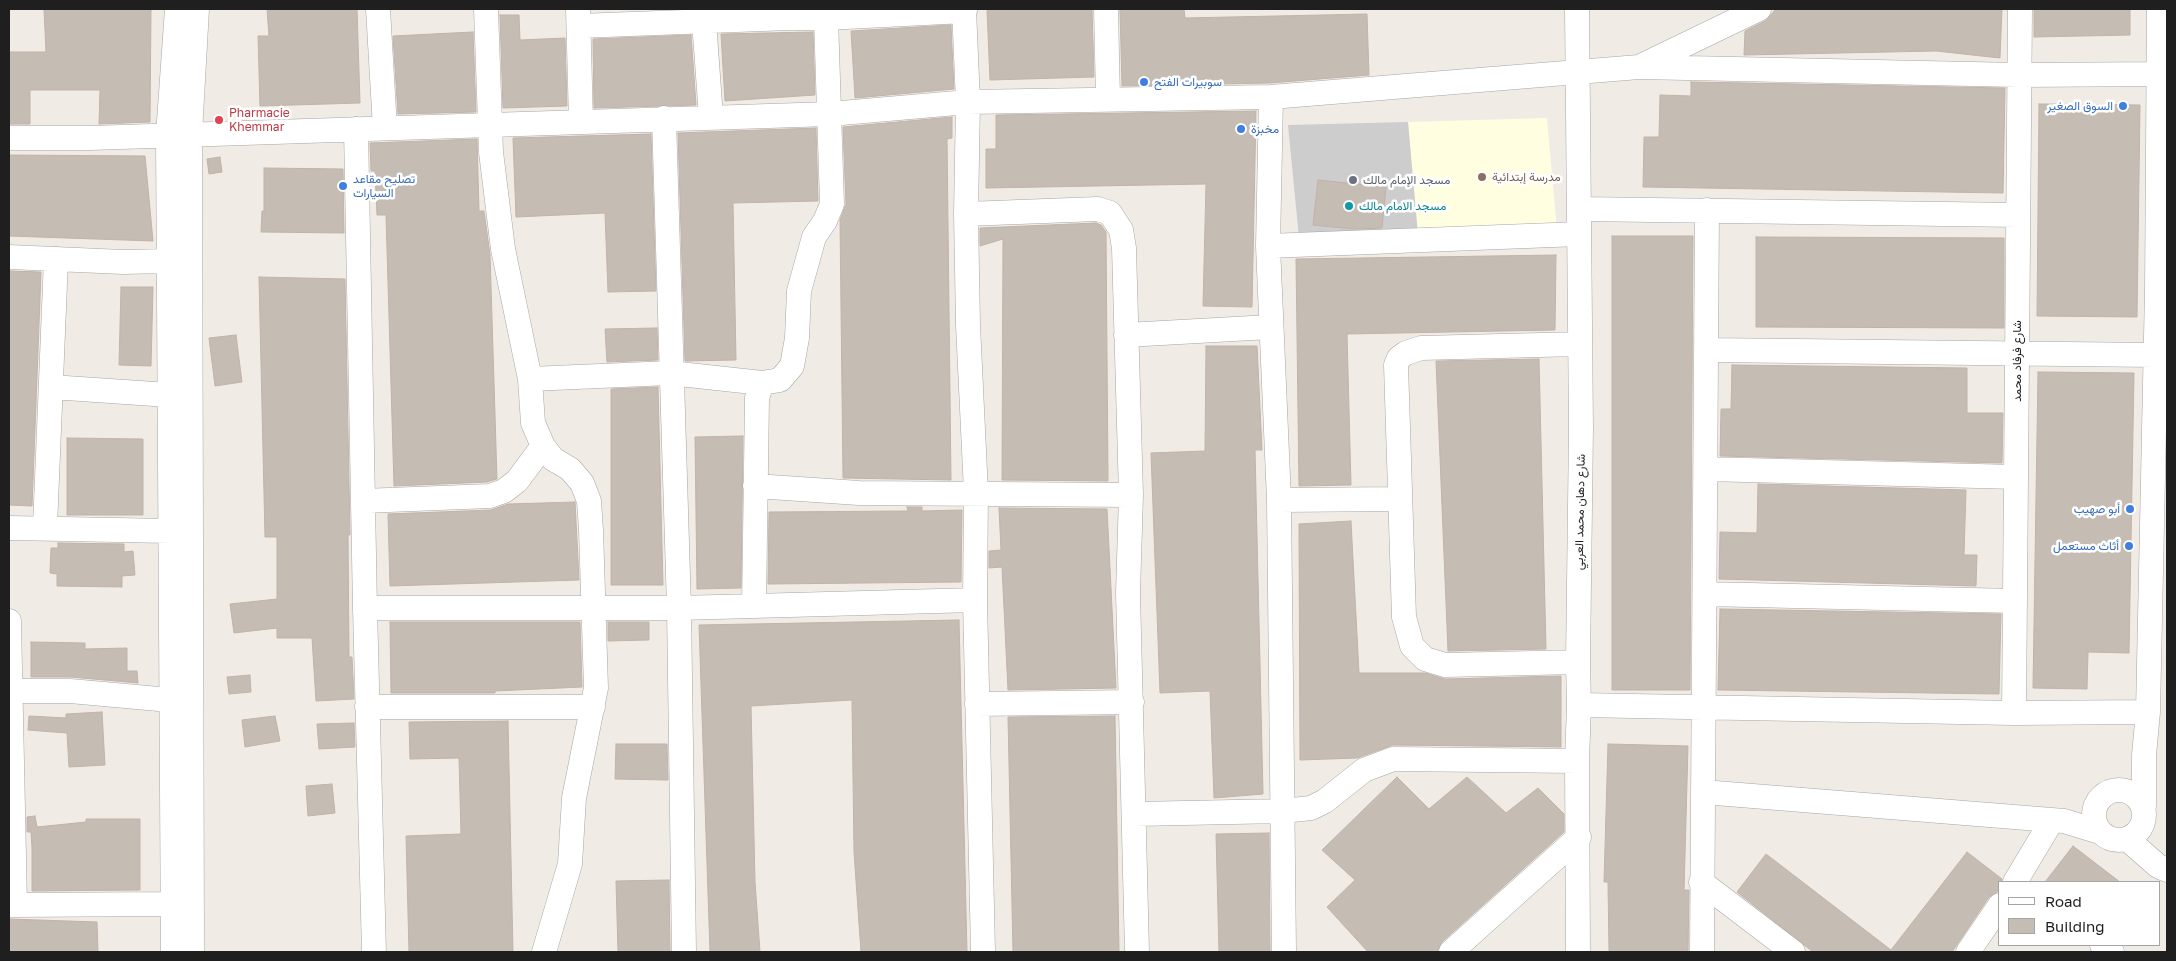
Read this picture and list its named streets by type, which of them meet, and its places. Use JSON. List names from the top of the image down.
{
  "streets": {
    "street": ["شارع فرفاد محمد", "شارع دهان محمد العربي"]
  },
  "places": [
    "سوبيرات الفتح",
    "السوق الصغير",
    "Pharmacie Khemmar",
    "مخبزة",
    "مدرسة إبتدائية",
    "مسجد الإمام مالك",
    "تصليح مقاعد السيارات",
    "مسجد الامام مالك",
    "أبو صهيب",
    "أثاث مستعمل"
  ],
  "legend": ["Road", "Building"]
}
